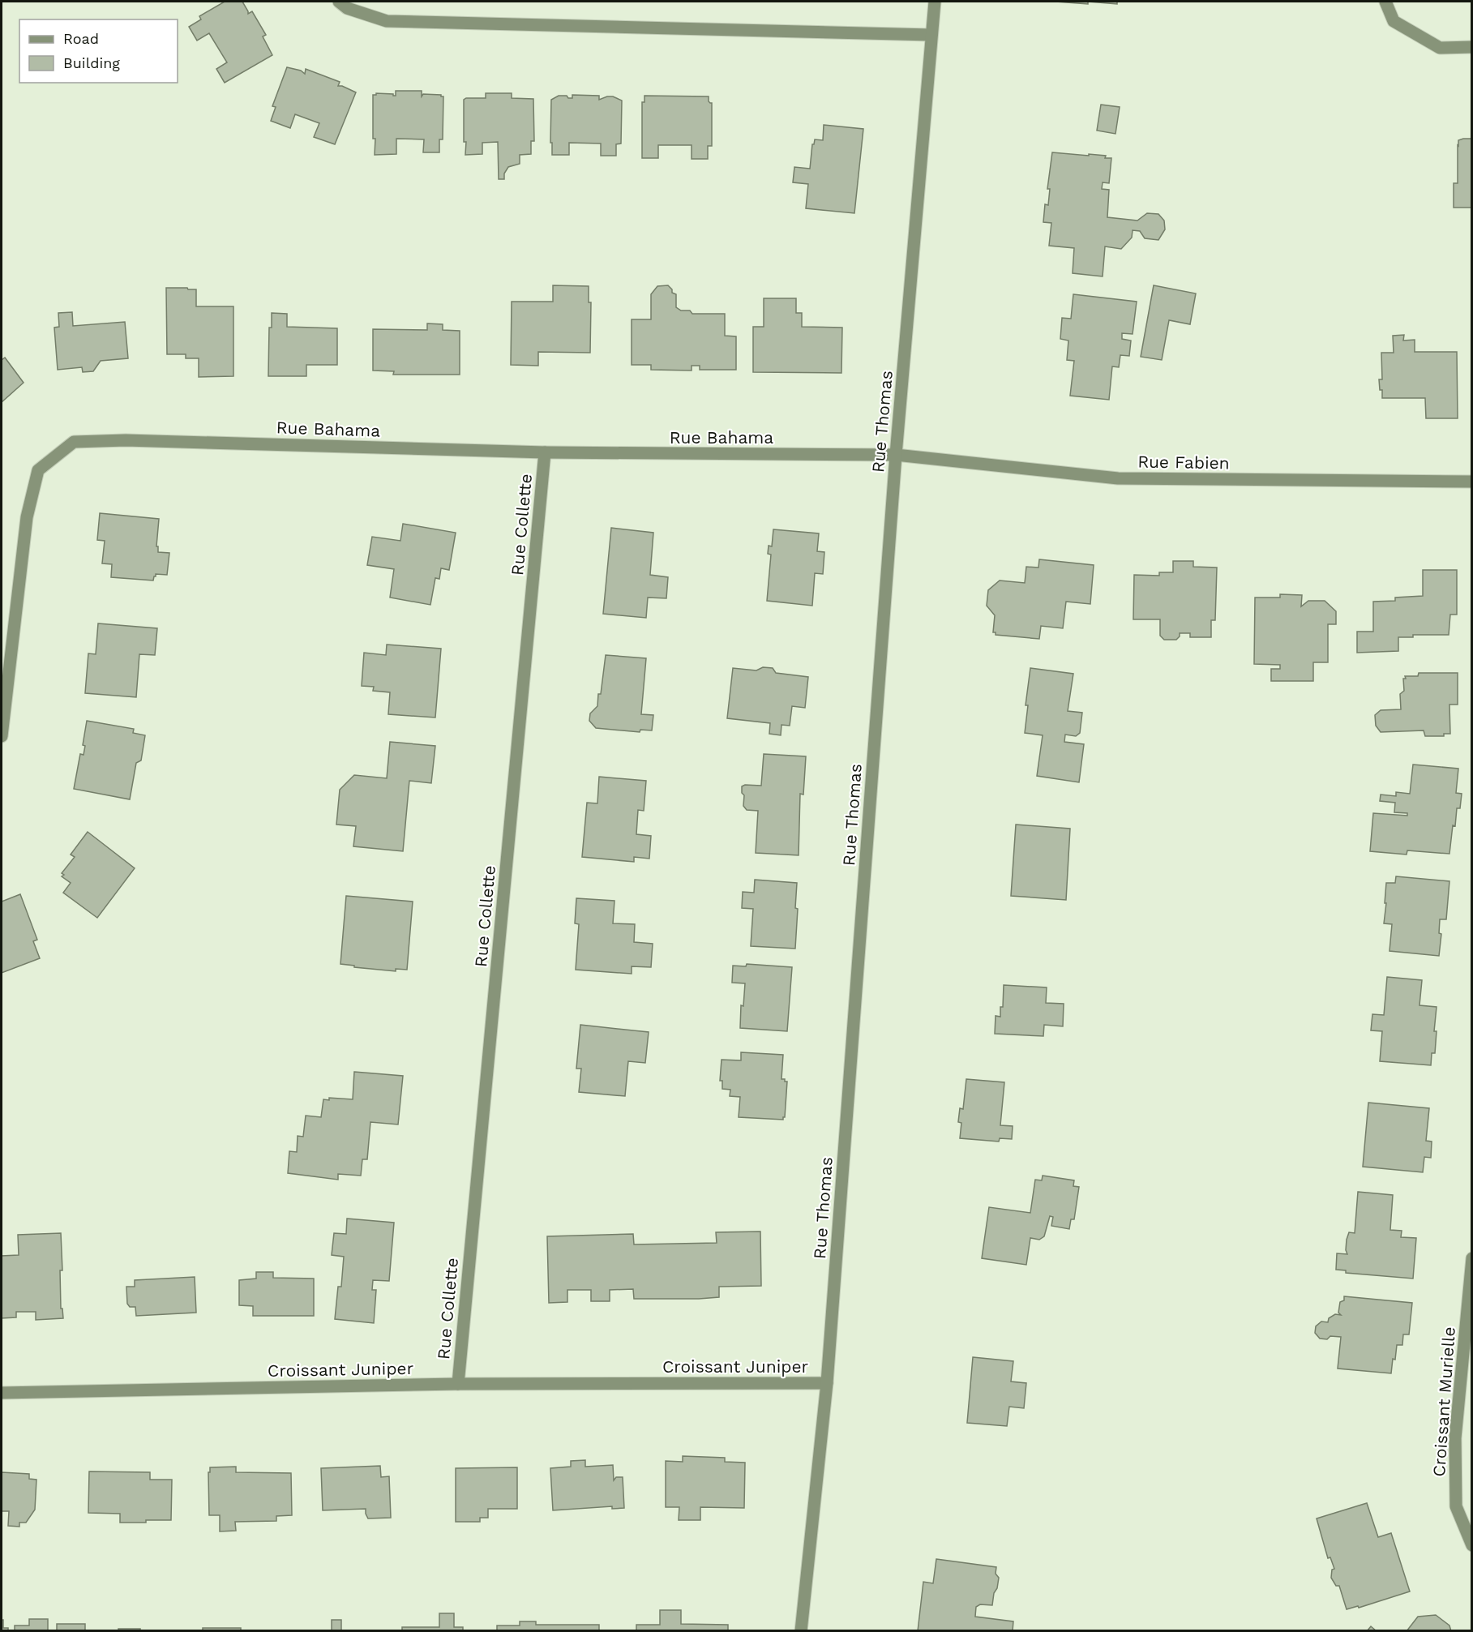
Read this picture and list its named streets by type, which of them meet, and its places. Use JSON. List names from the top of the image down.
{
  "streets": {
    "street": [
      "Rue Thomas",
      "Rue Bahama",
      "Rue Fabien",
      "Rue Collette",
      "Croissant Juniper",
      "Croissant Murielle"
    ]
  },
  "crossings": [
    ["Rue Thomas", "Rue Bahama"],
    ["Rue Thomas", "Rue Fabien"],
    ["Rue Thomas", "Croissant Juniper"],
    ["Rue Bahama", "Rue Fabien"],
    ["Rue Bahama", "Rue Collette"],
    ["Rue Collette", "Croissant Juniper"]
  ],
  "legend": ["Road", "Building"]
}
